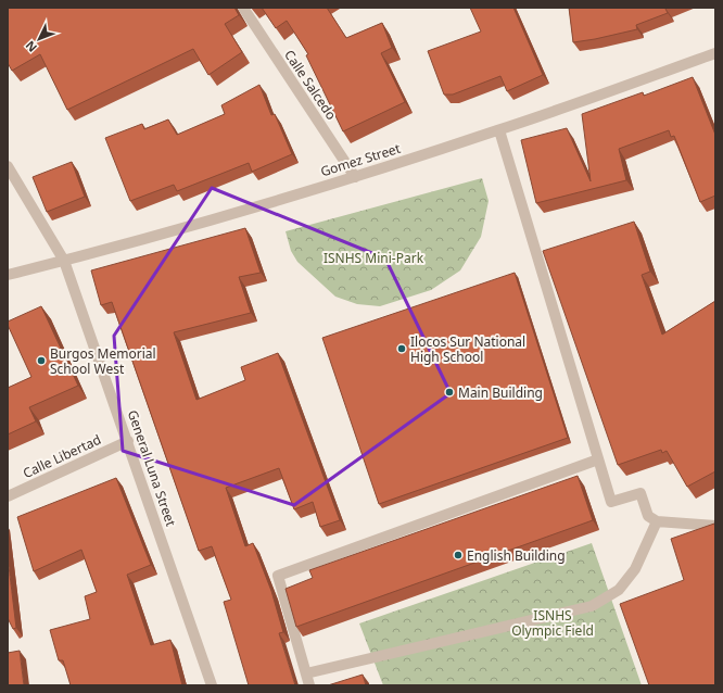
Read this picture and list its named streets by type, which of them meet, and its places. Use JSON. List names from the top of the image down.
{
  "streets": {
    "street": [
      "Calle Salcedo",
      "Gomez Street",
      "Calle Libertad",
      "General Luna Street"
    ]
  },
  "crossings": [
    ["Calle Salcedo", "Gomez Street"],
    ["Gomez Street", "General Luna Street"],
    ["Calle Libertad", "General Luna Street"]
  ],
  "parks": ["ISNHS Mini-Park", "ISNHS Olympic Field"],
  "places": [
    "Ilocos Sur National High School",
    "Burgos Memorial School West",
    "Main Building",
    "English Building"
  ],
  "north": "bottom left"
}
